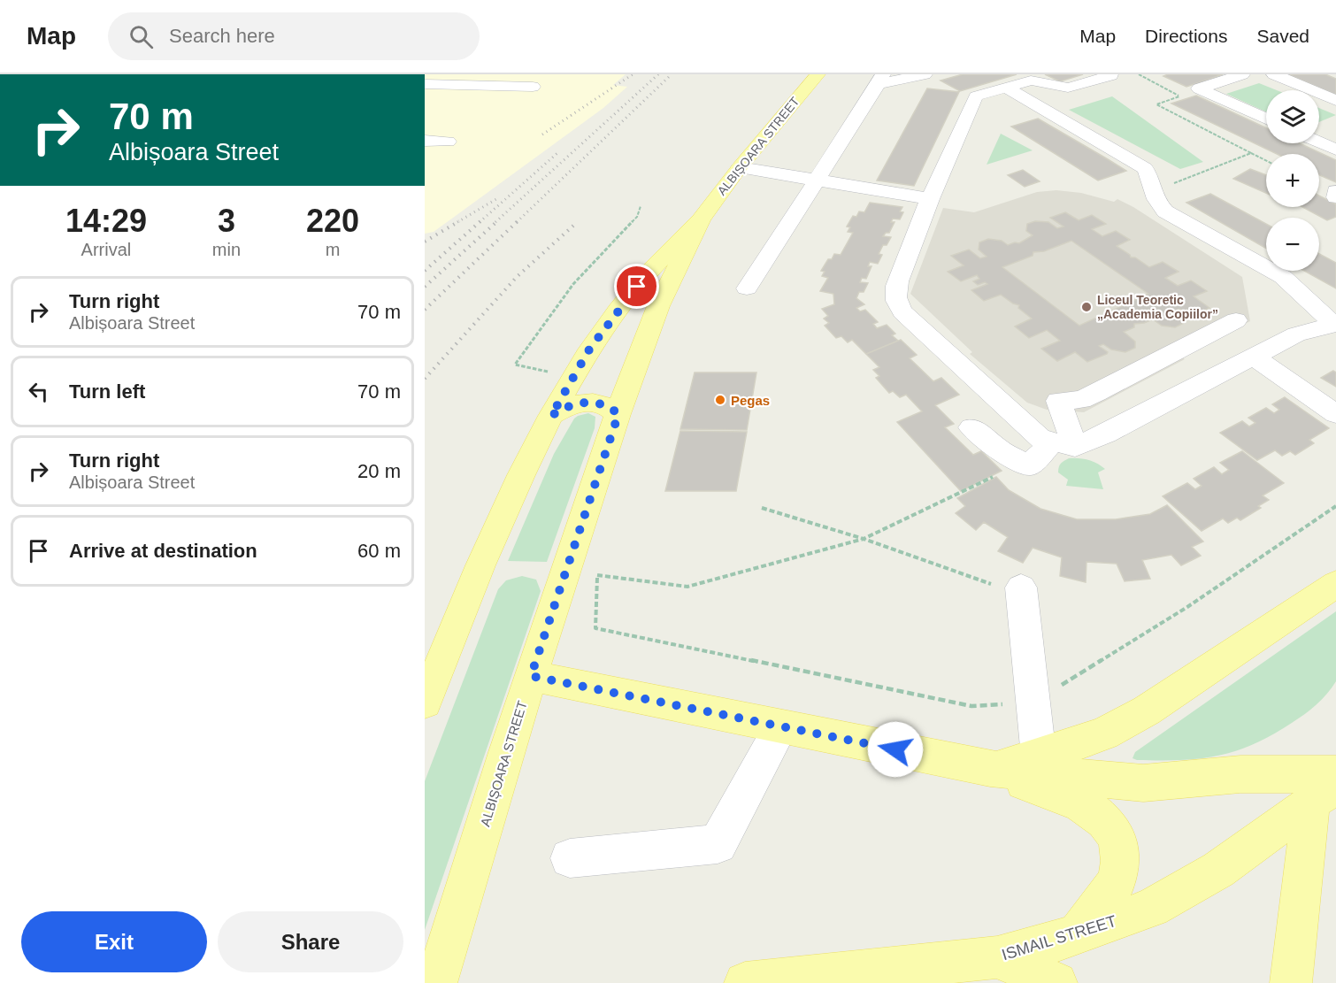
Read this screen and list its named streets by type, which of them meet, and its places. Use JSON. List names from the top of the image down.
{
  "streets": {
    "main road": ["ALBIȘOARA STREET", "ISMAIL STREET"]
  },
  "places": ["Liceul Teoretic „Academia Copiilor”", "Pegas"],
  "page": {
    "header": "Map",
    "search": "Search here",
    "nav": ["Map", "Directions", "Saved"],
    "turn": ["70 m", "Albișoara Street"],
    "map_buttons": ["+", "−"],
    "eta": [
      "14:29",
      "Arrival",
      "3",
      "min",
      "220",
      "m"
    ],
    "list": [
      {
        "name": "Turn right",
        "note": "Albișoara Street",
        "value": "70 m"
      },
      {
        "name": "Turn left",
        "value": "70 m"
      },
      {
        "name": "Turn right",
        "note": "Albișoara Street",
        "value": "20 m"
      },
      {
        "name": "Arrive at destination",
        "value": "60 m"
      }
    ],
    "buttons": ["Exit", "Share"]
  }
}
